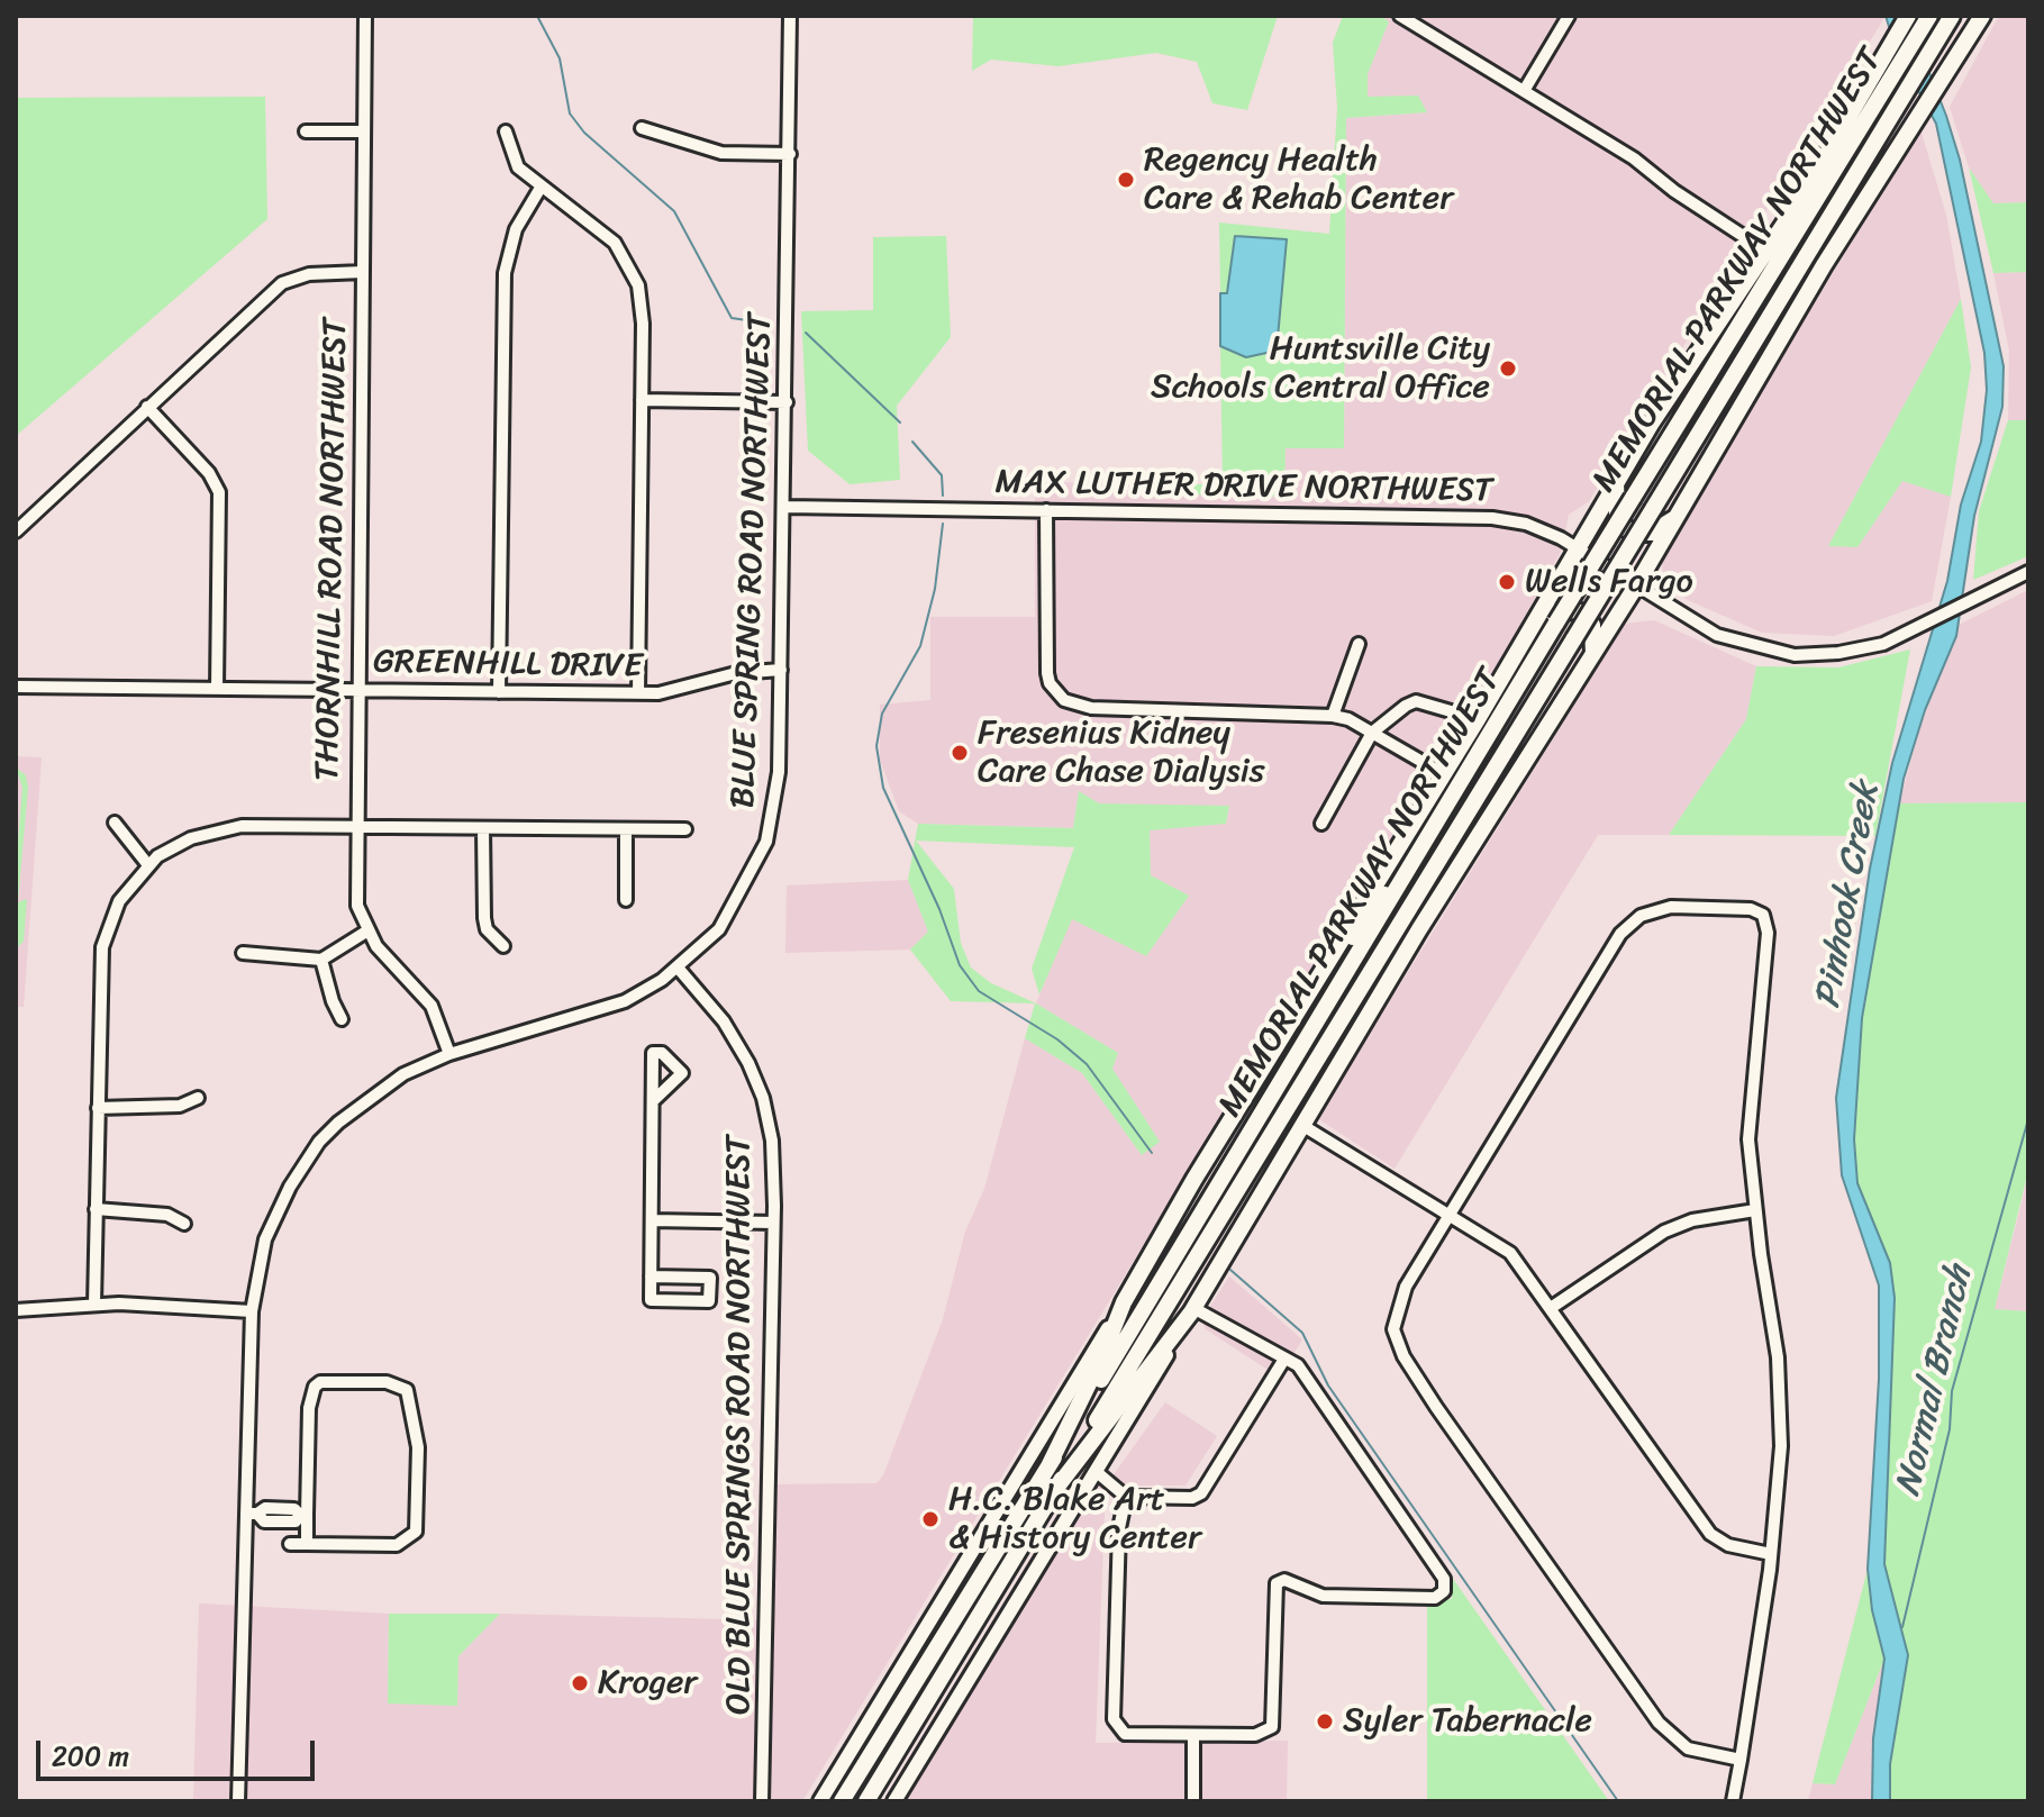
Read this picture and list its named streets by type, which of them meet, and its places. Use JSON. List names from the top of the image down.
{
  "streets": {
    "highway": ["MEMORIAL PARKWAY NORTHWEST"],
    "street": [
      "MAX LUTHER DRIVE NORTHWEST",
      "THORNHILL ROAD NORTHWEST",
      "BLUE SPRING ROAD NORTHWEST",
      "GREENHILL DRIVE",
      "OLD BLUE SPRINGS ROAD NORTHWEST"
    ]
  },
  "crossings": [
    ["MAX LUTHER DRIVE NORTHWEST", "BLUE SPRING ROAD NORTHWEST"],
    ["THORNHILL ROAD NORTHWEST", "BLUE SPRING ROAD NORTHWEST"],
    ["THORNHILL ROAD NORTHWEST", "GREENHILL DRIVE"],
    ["BLUE SPRING ROAD NORTHWEST", "GREENHILL DRIVE"],
    ["BLUE SPRING ROAD NORTHWEST", "OLD BLUE SPRINGS ROAD NORTHWEST"]
  ],
  "water": ["Pinhook Creek", "Normal Branch"],
  "places": [
    "Regency Health Care & Rehab Center",
    "Huntsville City Schools Central Office",
    "Wells Fargo",
    "Fresenius Kidney Care Chase Dialysis",
    "H.C. Blake Art & History Center",
    "Kroger",
    "Syler Tabernacle"
  ],
  "scale_bar": "200 m"
}
